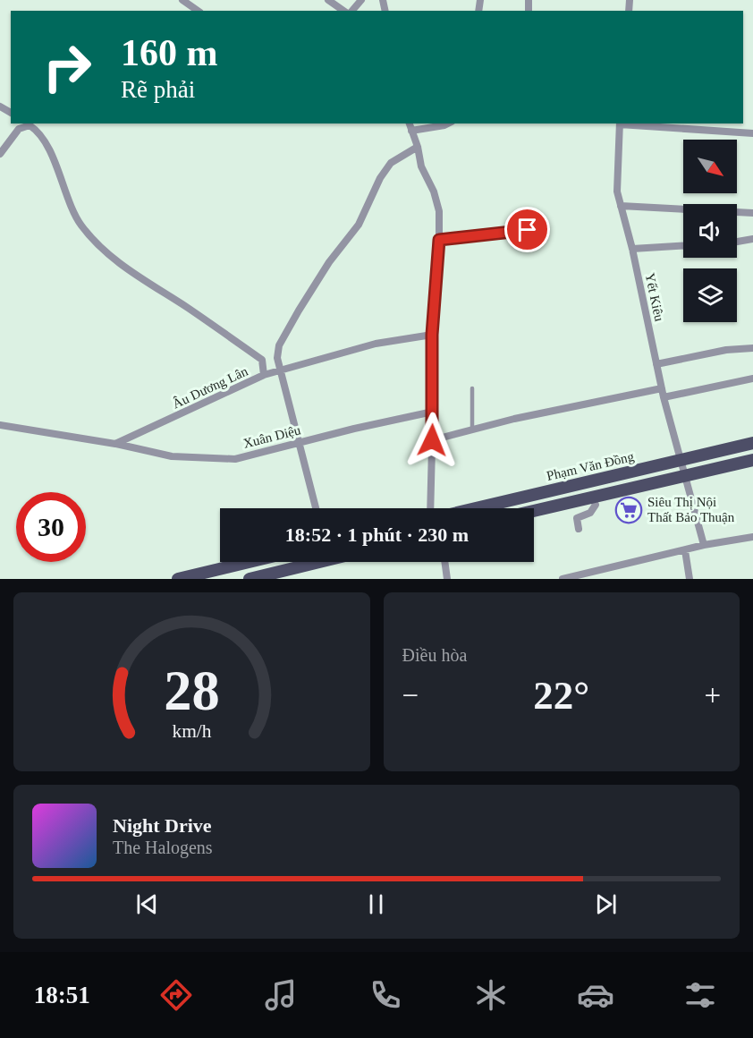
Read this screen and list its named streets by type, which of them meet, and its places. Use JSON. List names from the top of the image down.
{
  "streets": {
    "main road": ["Phạm Văn Đồng"],
    "street": ["Yết Kiêu", "Âu Dương Lân", "Xuân Diệu"]
  },
  "crossings": [
    ["Yết Kiêu", "Phạm Văn Đồng"],
    ["Âu Dương Lân", "Xuân Diệu"]
  ],
  "places": {
    "supermarket": ["Siêu Thị Nội Thất Bảo Thuận"]
  },
  "north": "bottom right",
  "page": {
    "turn": ["160 m", "Rẽ phải"],
    "limit": "30",
    "trip": "18:52 · 1 phút · 230 m",
    "tile": "Điều hòa",
    "heat": ["−", "22°", "+"],
    "song": ["Night Drive", "The Halogens"],
    "tabs": "18:51",
    "gauge": ["28", "km/h"]
  }
}
